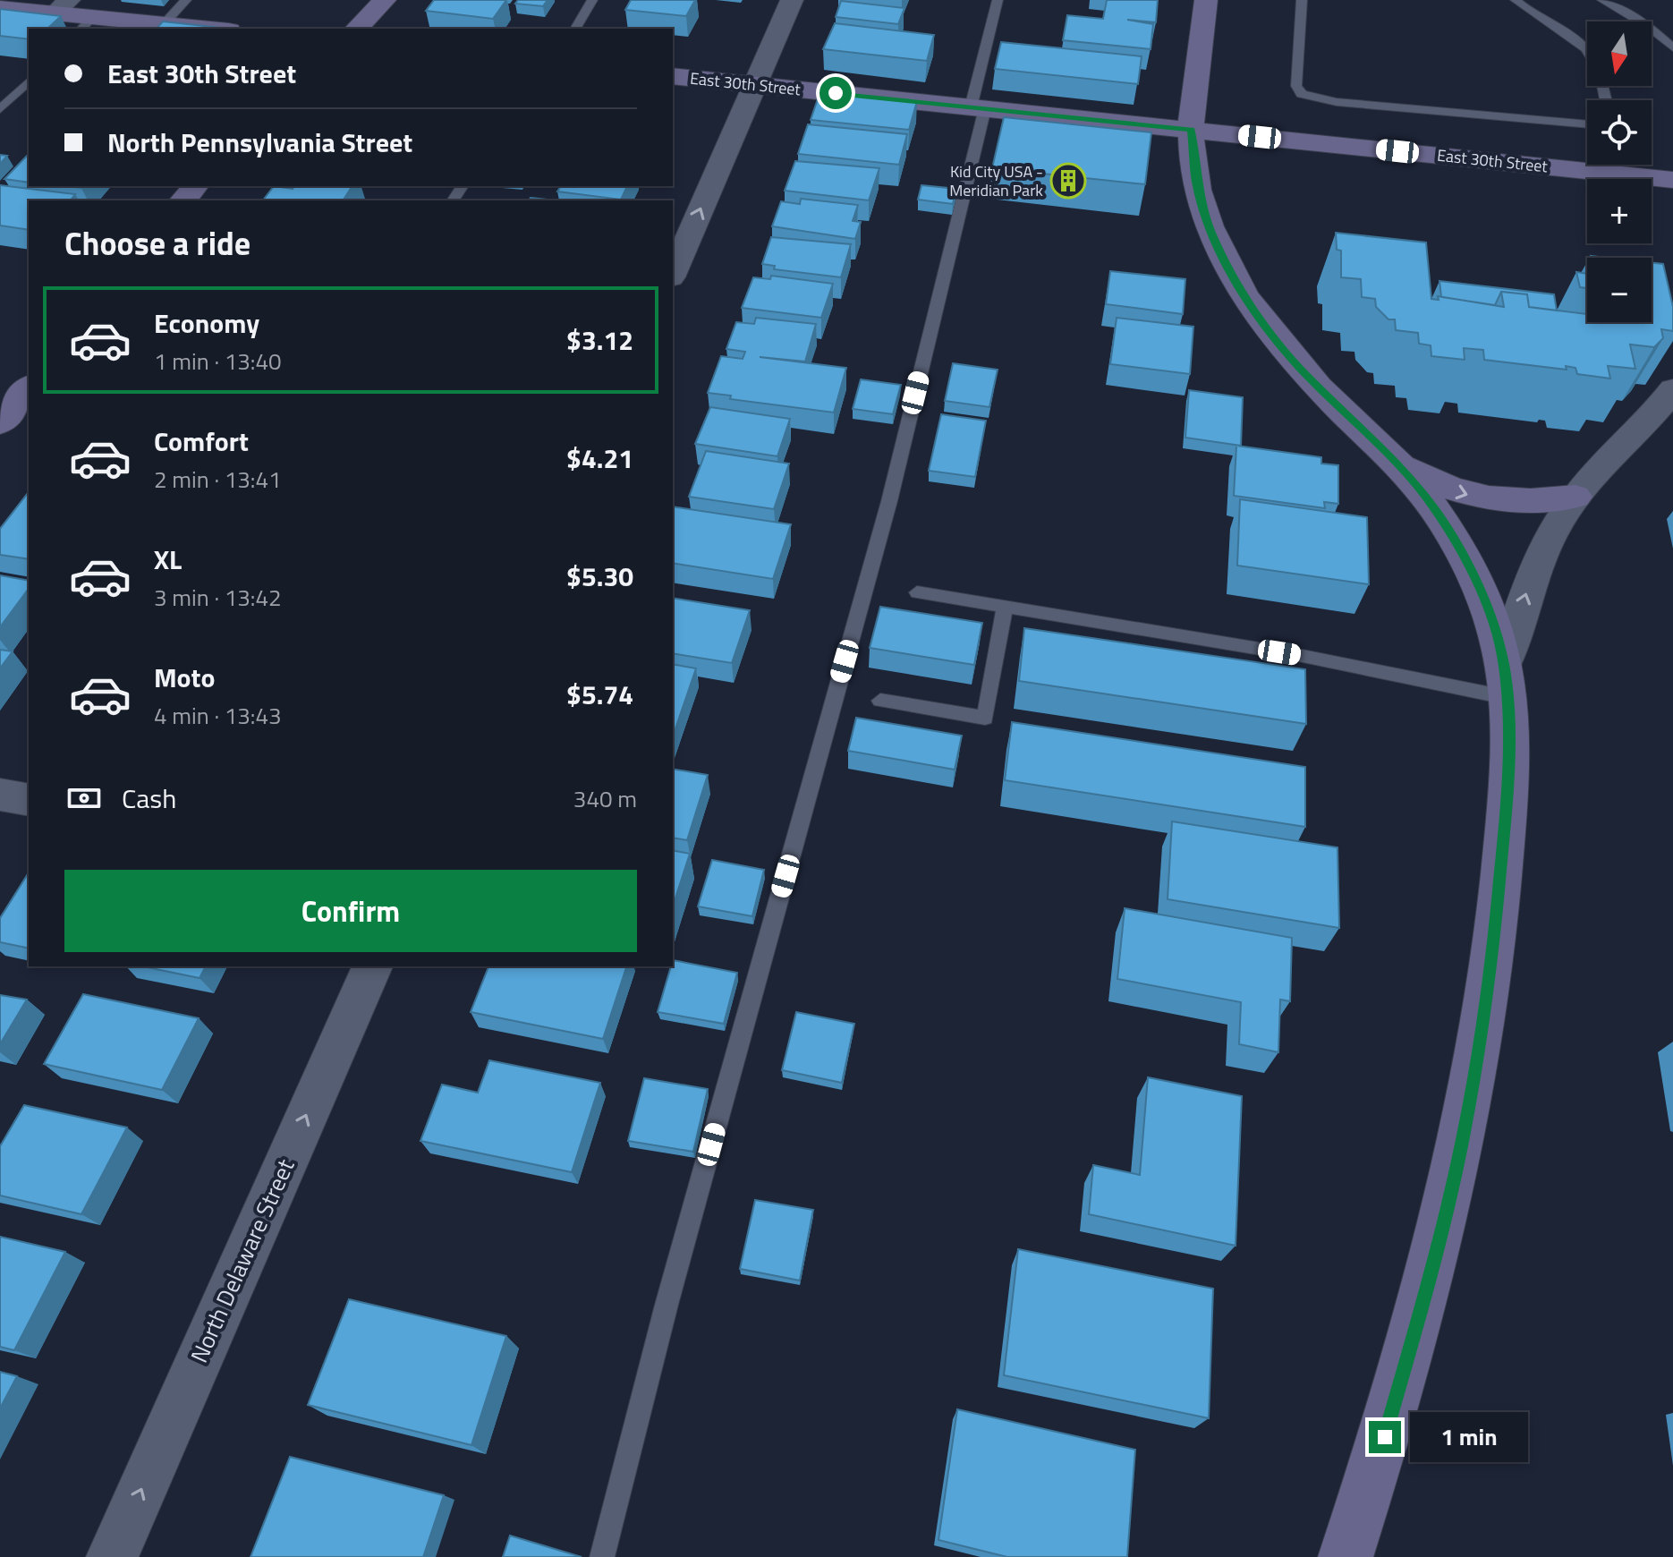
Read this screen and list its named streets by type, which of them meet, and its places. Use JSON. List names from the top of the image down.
{
  "streets": {
    "street": ["East 30th Street", "North Delaware Street"]
  },
  "one_way": ["North Delaware Street"],
  "places": {
    "building": ["Kid City USA - Meridian Park"]
  },
  "north": "bottom",
  "page": {
    "map_buttons": ["+", "−"],
    "banner": ["East 30th Street", "North Pennsylvania Street"],
    "heading": "Choose a ride",
    "list": [
      {
        "name": "Economy",
        "note": "1 min · 13:40",
        "value": "$3.12"
      },
      {
        "name": "Comfort",
        "note": "2 min · 13:41",
        "value": "$4.21"
      },
      {
        "name": "XL",
        "note": "3 min · 13:42",
        "value": "$5.30"
      },
      {
        "name": "Moto",
        "note": "4 min · 13:43",
        "value": "$5.74"
      }
    ],
    "pay": ["Cash", "340 m"],
    "buttons": "Confirm",
    "bubble": "1 min"
  }
}
